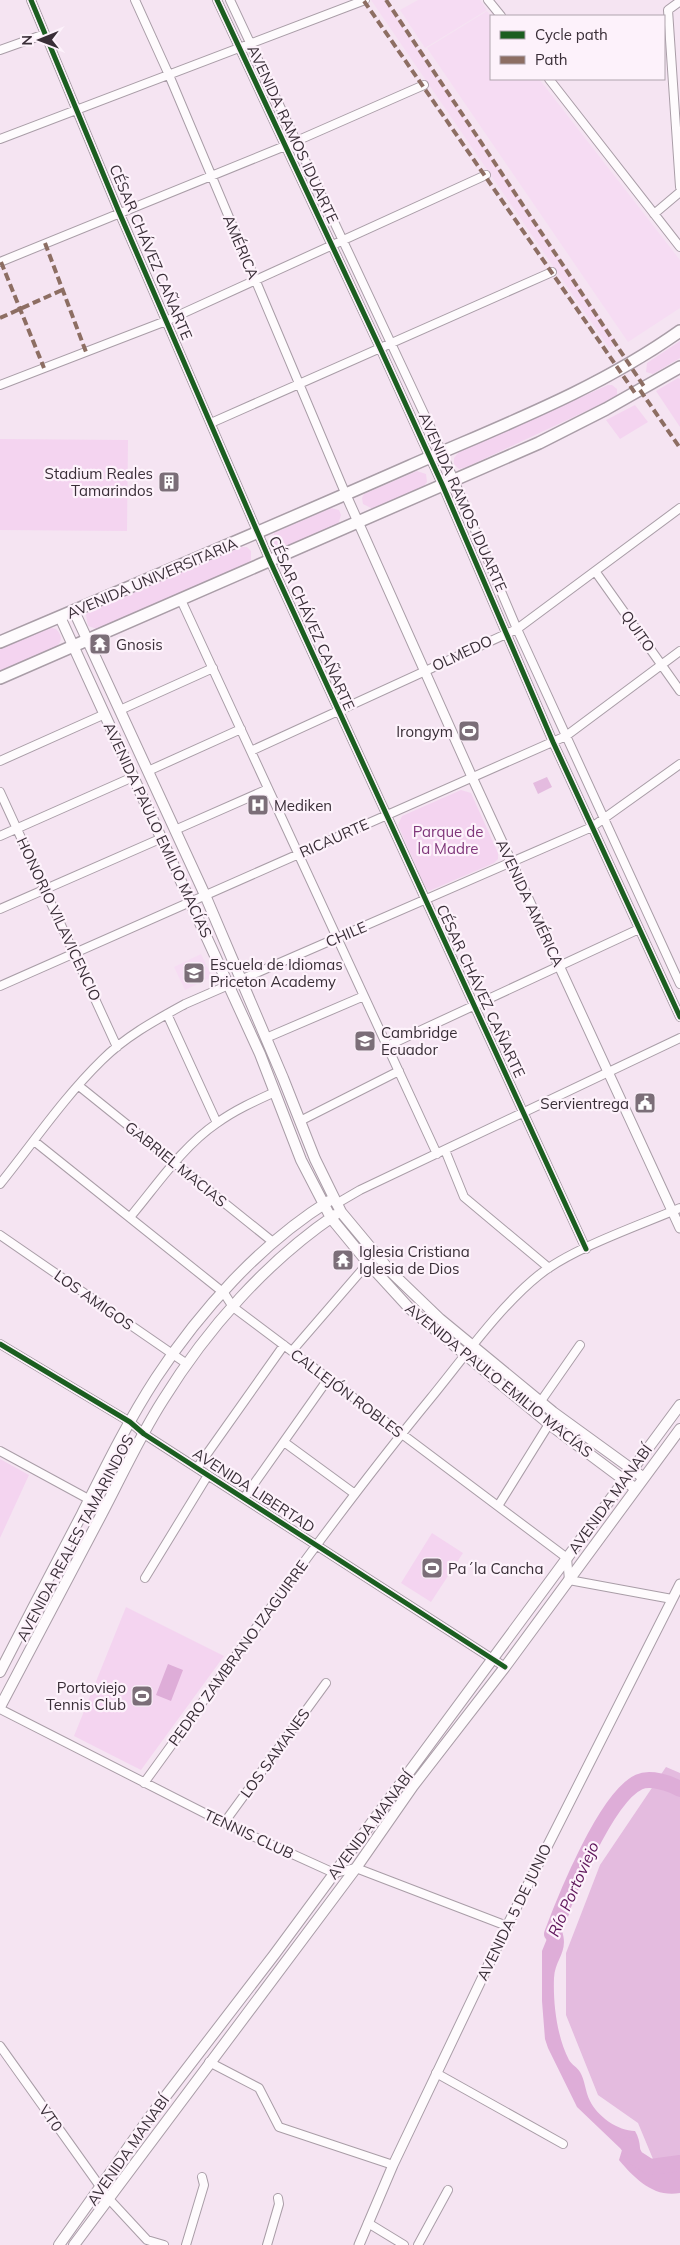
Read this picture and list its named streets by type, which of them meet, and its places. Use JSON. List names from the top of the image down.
{
  "streets": {
    "main road": [
      "AVENIDA UNIVERSITARIA",
      "AVENIDA PAULO EMILIO MACÍAS",
      "AVENIDA MANABÍ",
      "AVENIDA REALES TAMARINDOS"
    ],
    "street": [
      "AVENIDA RAMOS IDUARTE",
      "AMÉRICA",
      "CÉSAR CHÁVEZ CAÑARTE",
      "QUITO",
      "OLMEDO",
      "RICAURTE",
      "AVENIDA AMÉRICA",
      "HONORIO VILAVICENCIO",
      "CHILE",
      "GABRIEL MACIAS",
      "LOS AMIGOS",
      "CALLEJÓN ROBLES",
      "AVENIDA LIBERTAD",
      "PEDRO ZAMBRANO IZAGUIRRE",
      "LOS SAMANES",
      "TENNIS CLUB",
      "AVENIDA 5 DE JUNIO",
      "VT0"
    ]
  },
  "crossings": [
    ["AVENIDA RAMOS IDUARTE", "AVENIDA UNIVERSITARIA"],
    ["AVENIDA RAMOS IDUARTE", "OLMEDO"],
    ["AVENIDA RAMOS IDUARTE", "RICAURTE"],
    ["AVENIDA RAMOS IDUARTE", "CHILE"],
    ["AMÉRICA", "AVENIDA UNIVERSITARIA"],
    ["AMÉRICA", "AVENIDA AMÉRICA"],
    ["CÉSAR CHÁVEZ CAÑARTE", "AVENIDA UNIVERSITARIA"],
    ["CÉSAR CHÁVEZ CAÑARTE", "OLMEDO"],
    ["CÉSAR CHÁVEZ CAÑARTE", "RICAURTE"],
    ["CÉSAR CHÁVEZ CAÑARTE", "CHILE"],
    ["CÉSAR CHÁVEZ CAÑARTE", "AVENIDA REALES TAMARINDOS"],
    ["CÉSAR CHÁVEZ CAÑARTE", "PEDRO ZAMBRANO IZAGUIRRE"],
    ["AVENIDA UNIVERSITARIA", "AVENIDA PAULO EMILIO MACÍAS"],
    ["AVENIDA UNIVERSITARIA", "AVENIDA AMÉRICA"],
    ["QUITO", "OLMEDO"],
    ["QUITO", "RICAURTE"],
    ["OLMEDO", "AVENIDA AMÉRICA"],
    ["AVENIDA PAULO EMILIO MACÍAS", "RICAURTE"],
    ["AVENIDA PAULO EMILIO MACÍAS", "CHILE"],
    ["AVENIDA PAULO EMILIO MACÍAS", "AVENIDA MANABÍ"],
    ["AVENIDA PAULO EMILIO MACÍAS", "AVENIDA REALES TAMARINDOS"],
    ["AVENIDA PAULO EMILIO MACÍAS", "PEDRO ZAMBRANO IZAGUIRRE"],
    ["RICAURTE", "AVENIDA AMÉRICA"],
    ["RICAURTE", "HONORIO VILAVICENCIO"],
    ["AVENIDA AMÉRICA", "CHILE"],
    ["AVENIDA AMÉRICA", "AVENIDA REALES TAMARINDOS"],
    ["AVENIDA AMÉRICA", "PEDRO ZAMBRANO IZAGUIRRE"],
    ["HONORIO VILAVICENCIO", "CHILE"],
    ["CHILE", "GABRIEL MACIAS"],
    ["CHILE", "CALLEJÓN ROBLES"],
    ["GABRIEL MACIAS", "AVENIDA REALES TAMARINDOS"],
    ["LOS AMIGOS", "AVENIDA REALES TAMARINDOS"],
    ["CALLEJÓN ROBLES", "AVENIDA MANABÍ"],
    ["CALLEJÓN ROBLES", "AVENIDA REALES TAMARINDOS"],
    ["CALLEJÓN ROBLES", "PEDRO ZAMBRANO IZAGUIRRE"],
    ["AVENIDA LIBERTAD", "AVENIDA MANABÍ"],
    ["AVENIDA LIBERTAD", "AVENIDA REALES TAMARINDOS"],
    ["AVENIDA LIBERTAD", "PEDRO ZAMBRANO IZAGUIRRE"],
    ["AVENIDA MANABÍ", "TENNIS CLUB"],
    ["AVENIDA MANABÍ", "VT0"],
    ["AVENIDA REALES TAMARINDOS", "TENNIS CLUB"],
    ["PEDRO ZAMBRANO IZAGUIRRE", "TENNIS CLUB"],
    ["LOS SAMANES", "TENNIS CLUB"]
  ],
  "water": ["Río Portoviejo"],
  "parks": ["Parque de la Madre"],
  "places": {
    "building": ["Stadium Reales Tamarindos"],
    "temple": ["Gnosis", "Iglesia Cristiana Iglesia de Dios"],
    "sports": ["Irongym", "Pa´la Cancha", "Portoviejo Tennis Club"],
    "hospital": ["Mediken"],
    "school or university": ["Escuela de Idiomas Priceton Academy", "Cambridge Ecuador"],
    "public building": ["Servientrega"]
  },
  "legend": ["Cycle path", "Path"],
  "north": "left"
}
